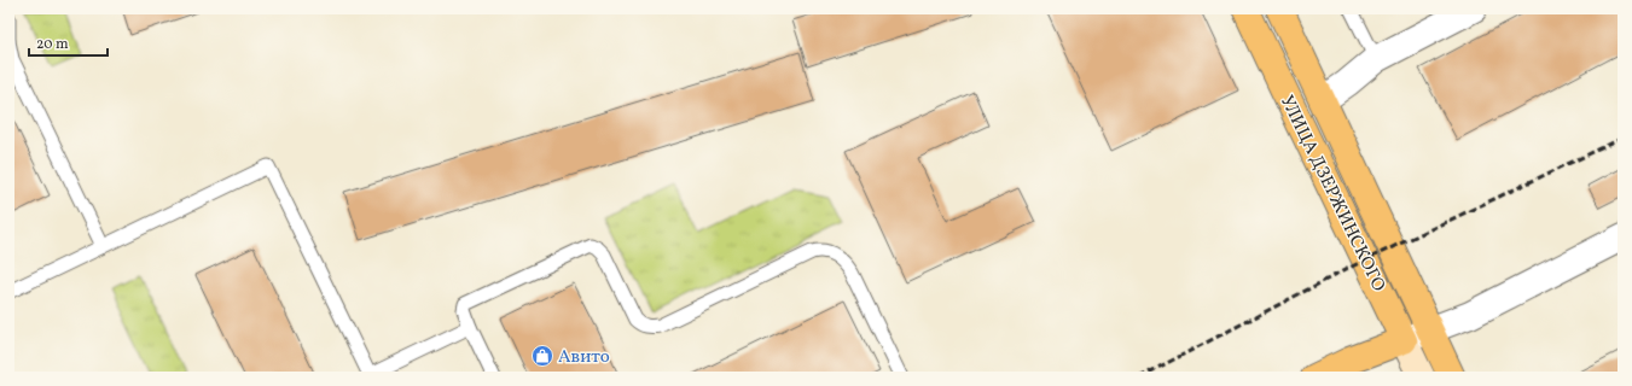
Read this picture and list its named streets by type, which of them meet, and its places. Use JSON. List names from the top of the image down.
{
  "streets": {
    "main road": ["УЛИЦА ДЗЕРЖИНСКОГО"]
  },
  "places": {
    "shop": ["Авито"]
  },
  "scale_bar": "20 m"
}
